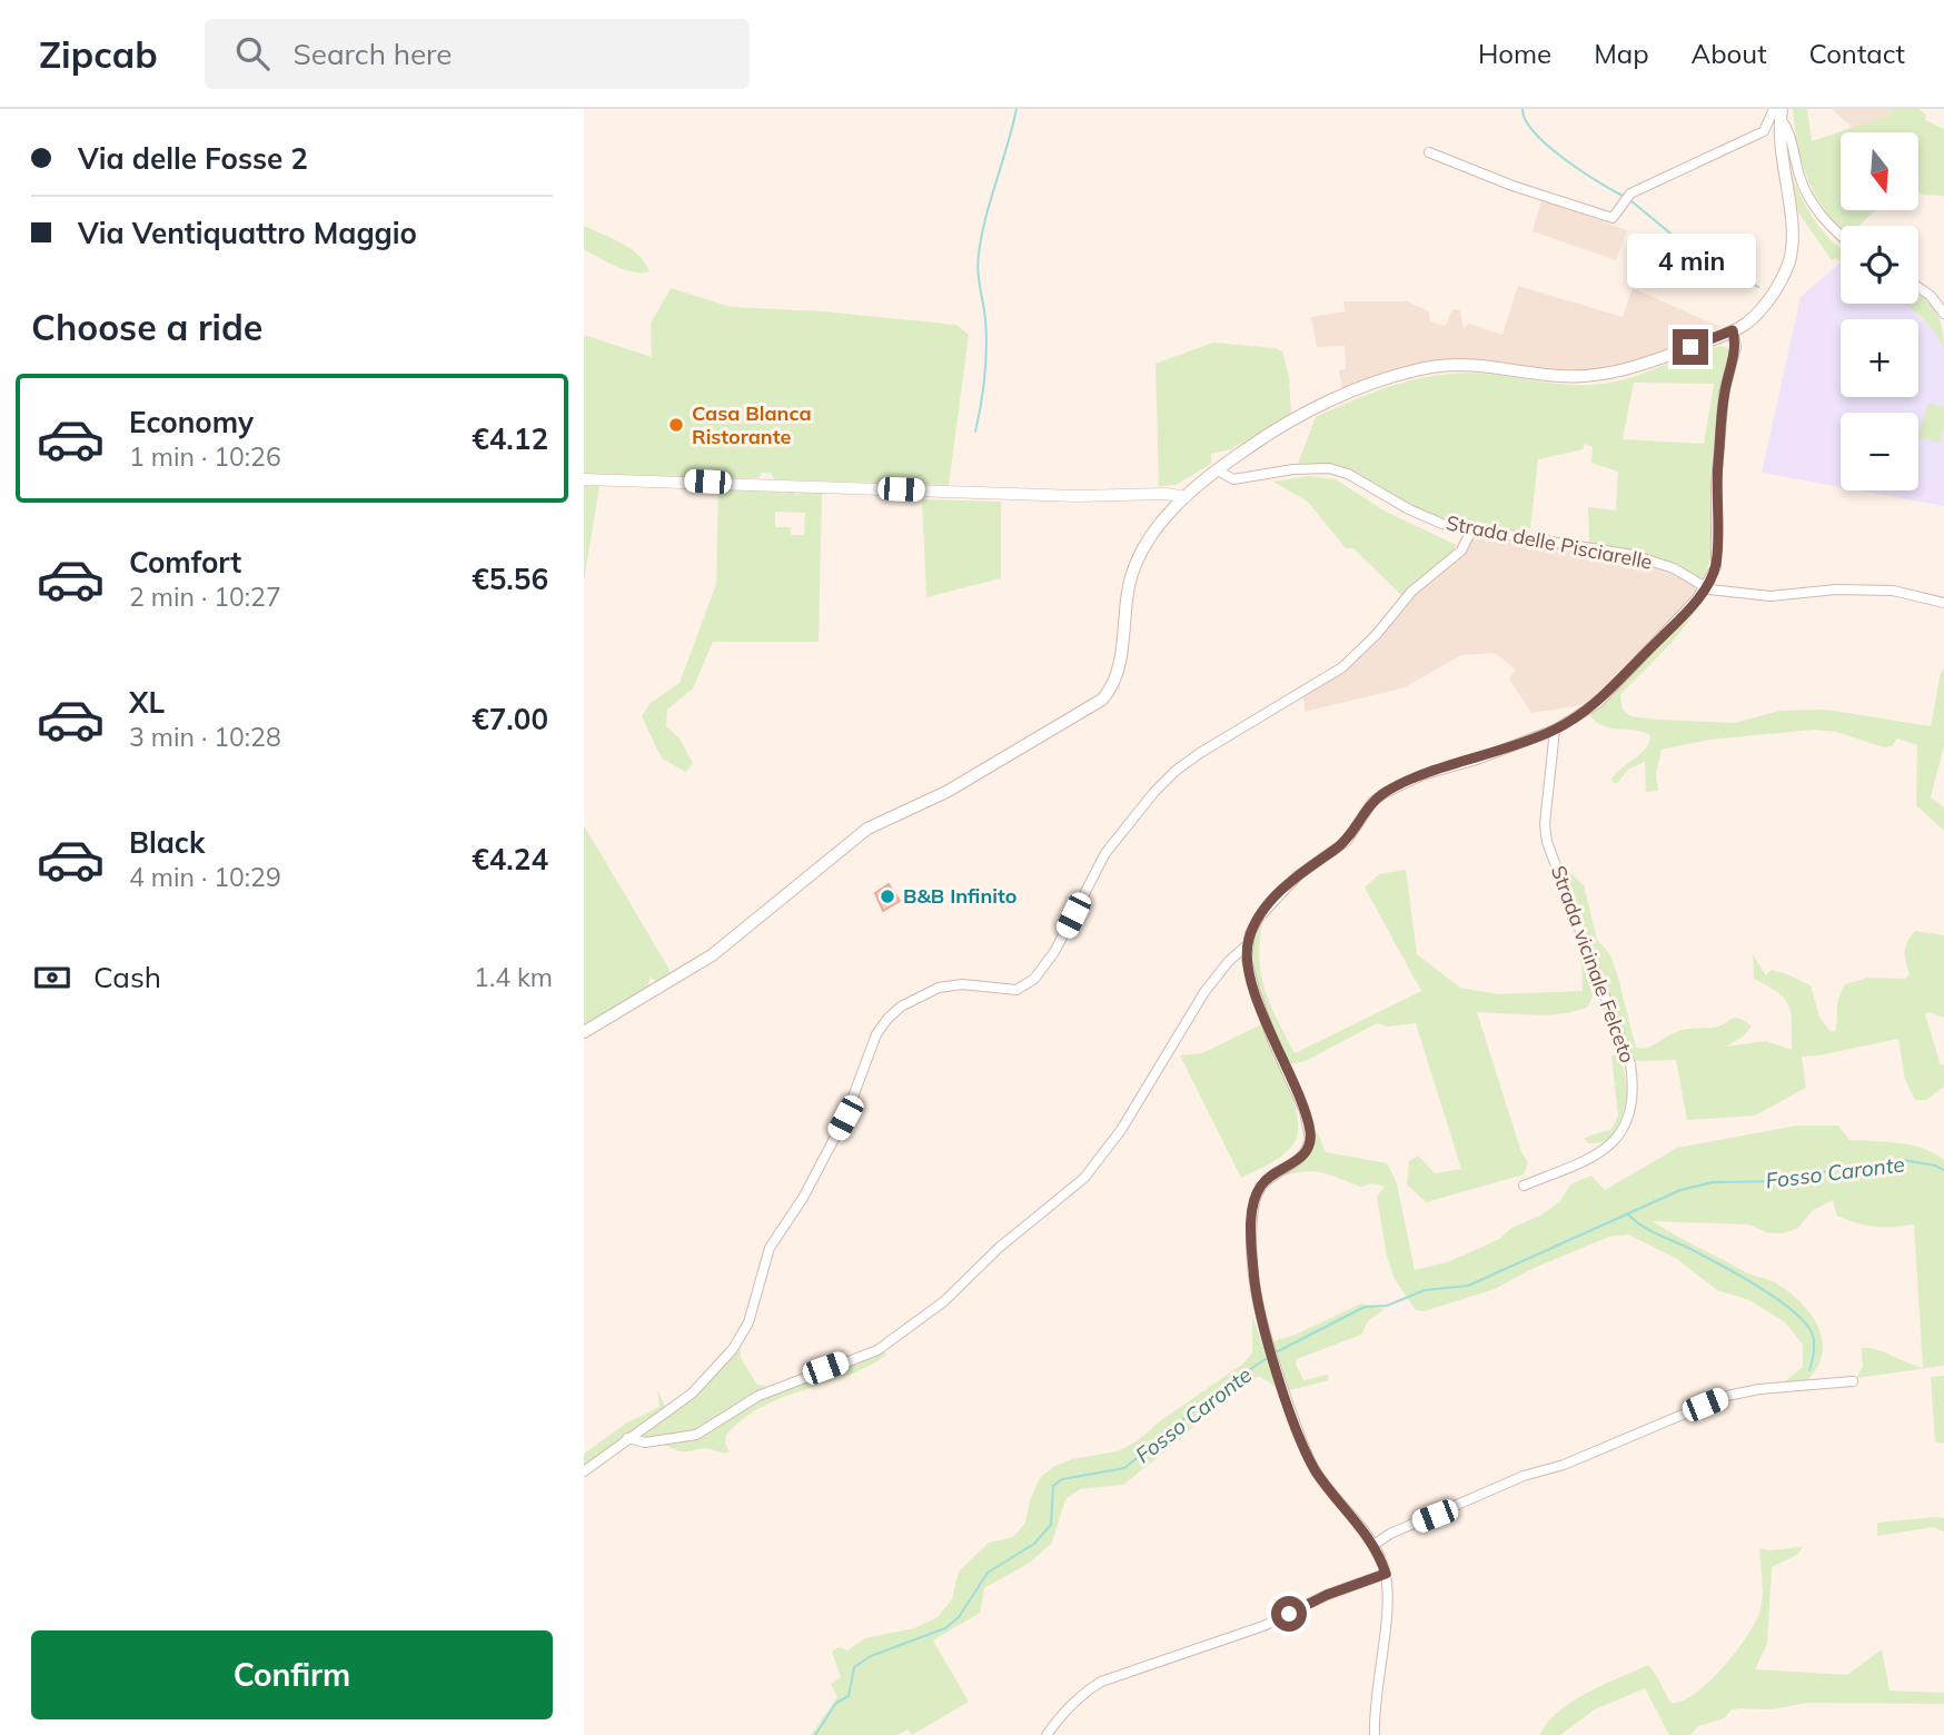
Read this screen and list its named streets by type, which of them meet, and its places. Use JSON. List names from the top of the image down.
{
  "streets": {
    "street": ["Strada delle Pisciarelle", "Strada vicinale Felceto"]
  },
  "water": ["Fosso Caronte"],
  "places": ["Casa Blanca Ristorante", "B&B Infinito"],
  "north": "bottom",
  "page": {
    "header": "Zipcab",
    "search": "Search here",
    "nav": [
      "Home",
      "Map",
      "About",
      "Contact"
    ],
    "banner": ["Via delle Fosse 2", "Via Ventiquattro Maggio"],
    "map_buttons": ["+", "−"],
    "bubble": "4 min",
    "heading": "Choose a ride",
    "list": [
      {
        "name": "Economy",
        "note": "1 min · 10:26",
        "value": "€4.12"
      },
      {
        "name": "Comfort",
        "note": "2 min · 10:27",
        "value": "€5.56"
      },
      {
        "name": "XL",
        "note": "3 min · 10:28",
        "value": "€7.00"
      },
      {
        "name": "Black",
        "note": "4 min · 10:29",
        "value": "€4.24"
      }
    ],
    "pay": ["Cash", "1.4 km"],
    "buttons": "Confirm"
  }
}
